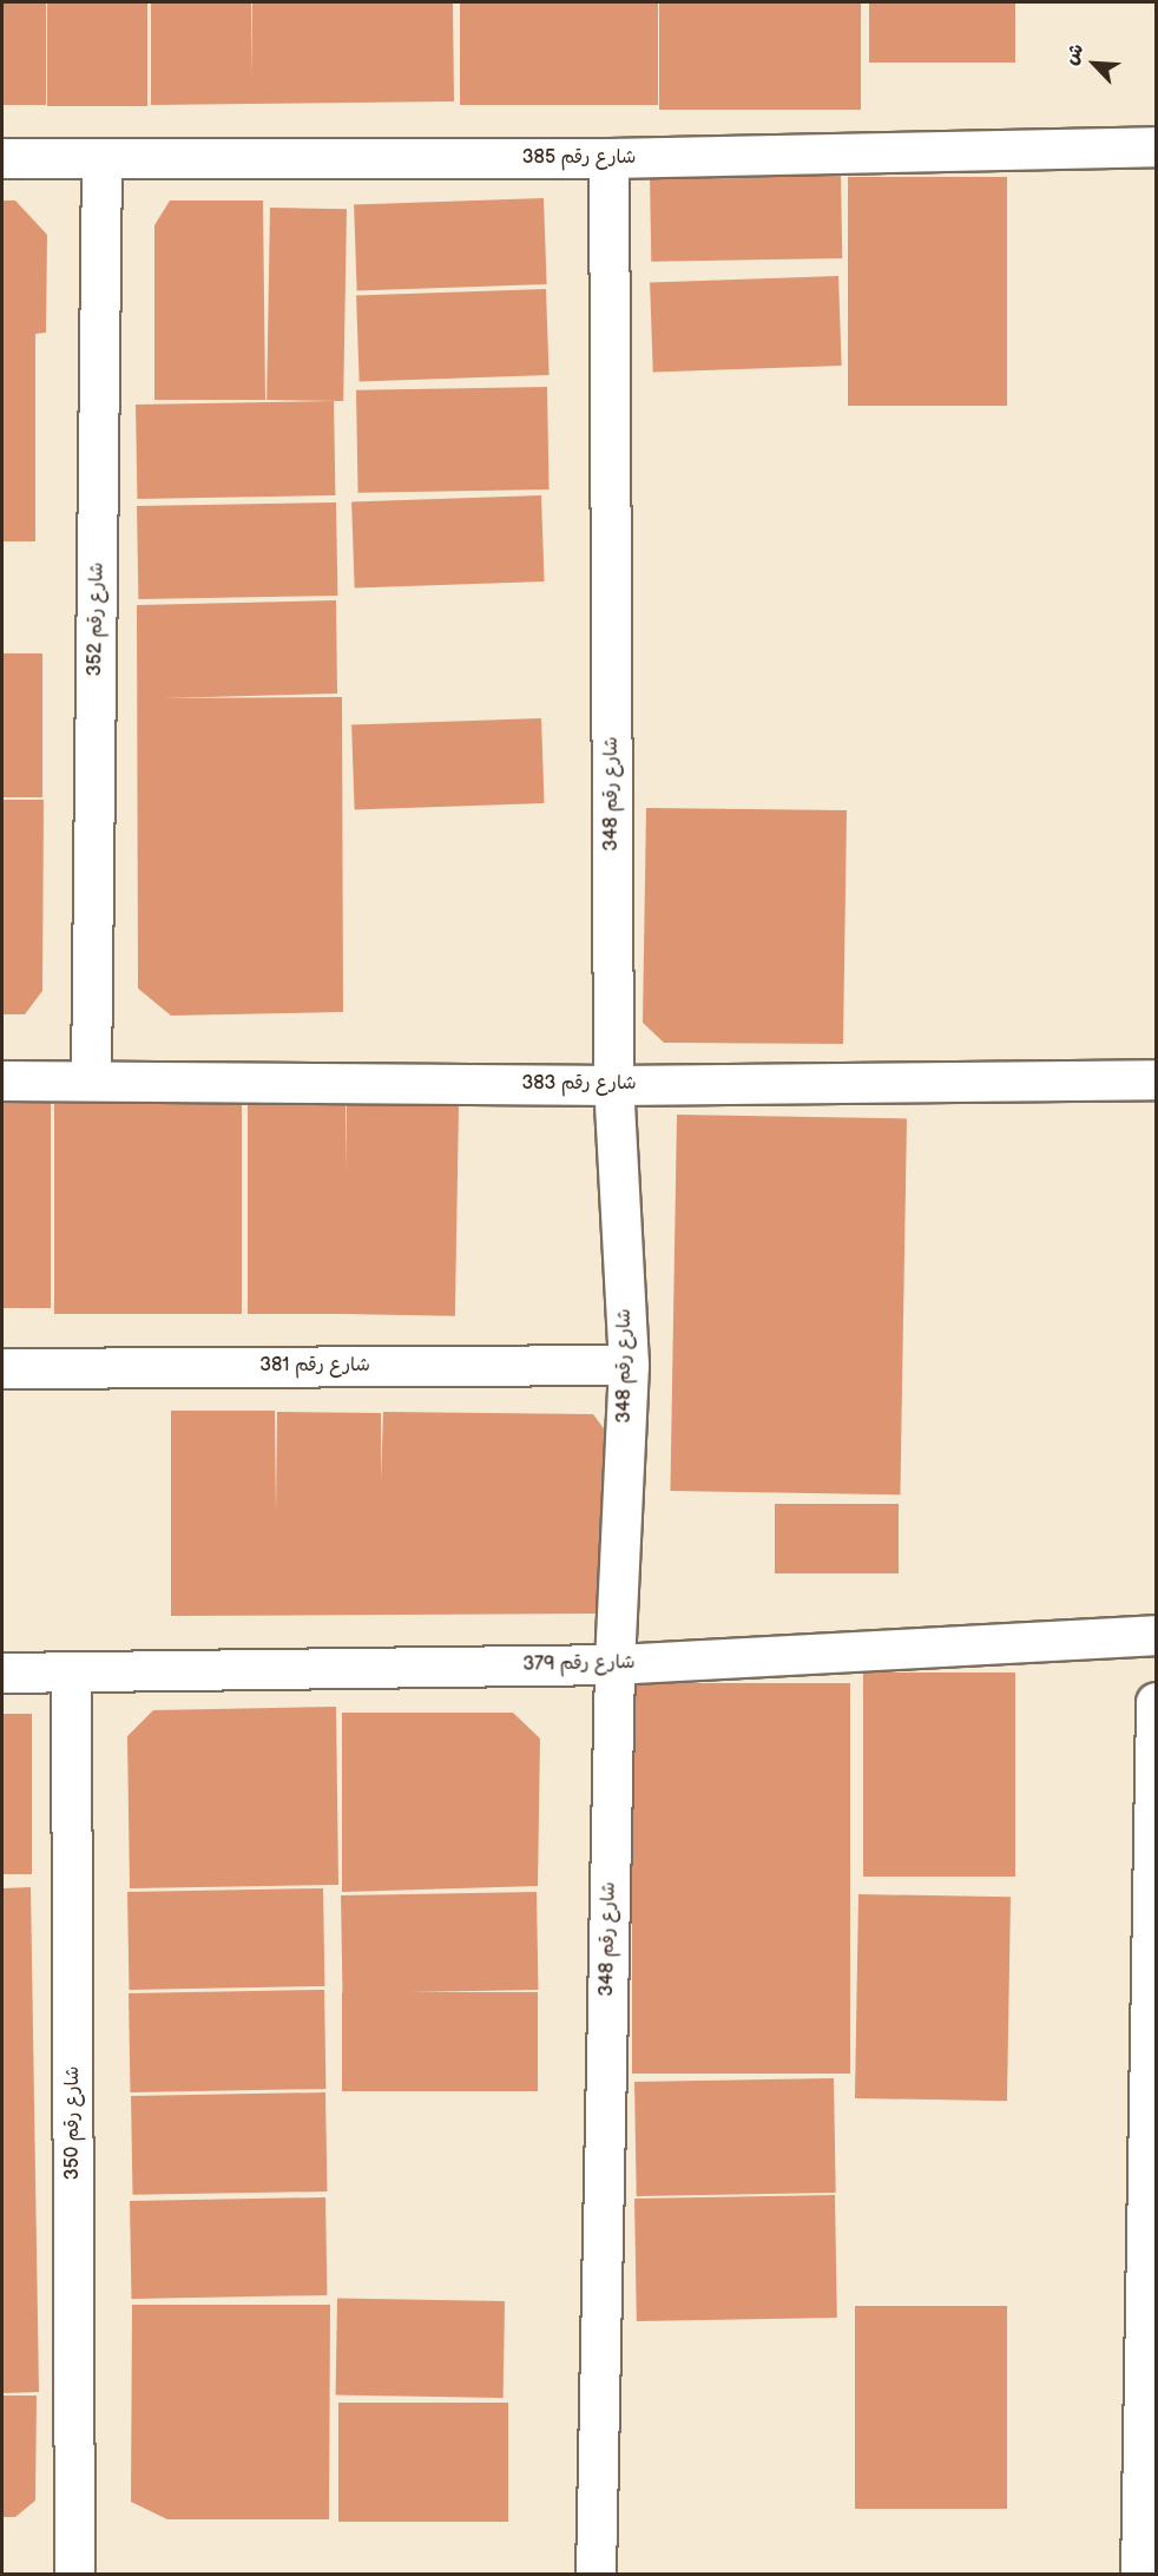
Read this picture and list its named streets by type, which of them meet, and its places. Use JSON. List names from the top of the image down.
{
  "streets": {
    "street": [
      "شارع رقم 385",
      "شارع رقم 352",
      "شارع رقم 348",
      "شارع رقم 383",
      "شارع رقم 381",
      "شارع رقم 379",
      "شارع رقم 350"
    ]
  },
  "crossings": [
    ["شارع رقم 385", "شارع رقم 352"],
    ["شارع رقم 385", "شارع رقم 348"],
    ["شارع رقم 352", "شارع رقم 383"],
    ["شارع رقم 348", "شارع رقم 383"],
    ["شارع رقم 348", "شارع رقم 381"],
    ["شارع رقم 348", "شارع رقم 379"],
    ["شارع رقم 379", "شارع رقم 350"]
  ],
  "north": "top left"
}
